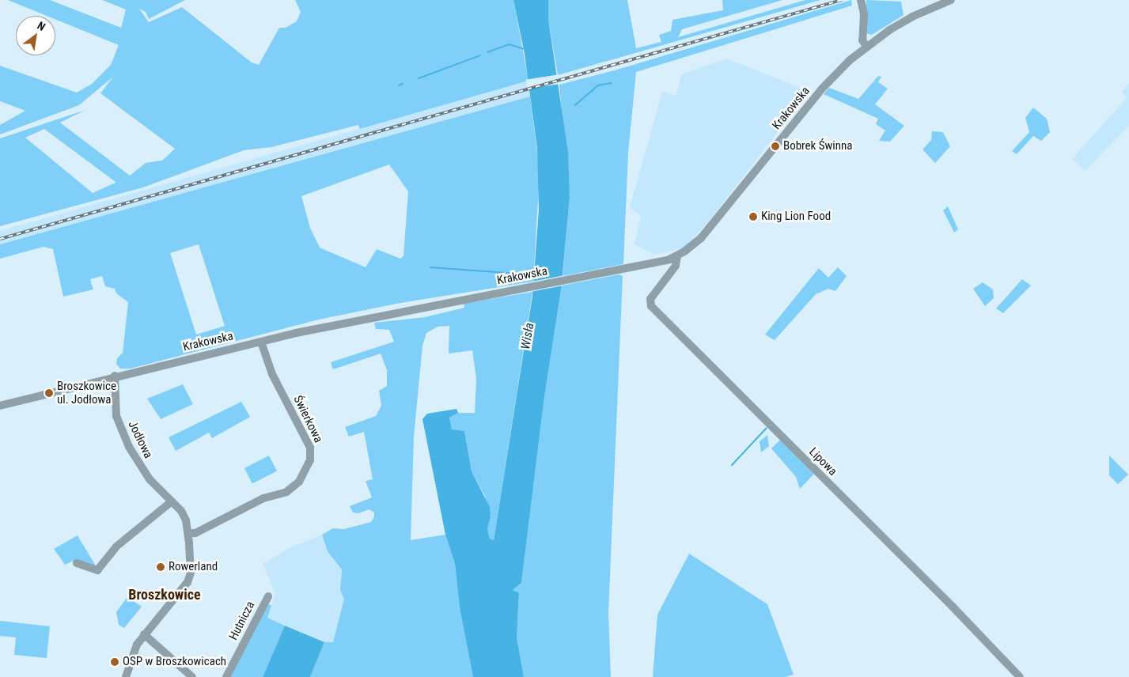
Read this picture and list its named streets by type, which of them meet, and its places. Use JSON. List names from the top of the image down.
{
  "streets": {
    "street": [
      "Krakowska",
      "Świerkowa",
      "Jodłowa",
      "Lipowa",
      "Hutnicza"
    ]
  },
  "crossings": [
    ["Krakowska", "Świerkowa"],
    ["Krakowska", "Jodłowa"],
    ["Krakowska", "Lipowa"],
    ["Świerkowa", "Jodłowa"]
  ],
  "districts": ["Broszkowice"],
  "water": ["Wisła"],
  "places": [
    "Bobrek Świnna",
    "King Lion Food",
    "Broszkowice ul. Jodłowa",
    "Rowerland",
    "OSP w Broszkowicach"
  ],
  "north": "top right"
}
